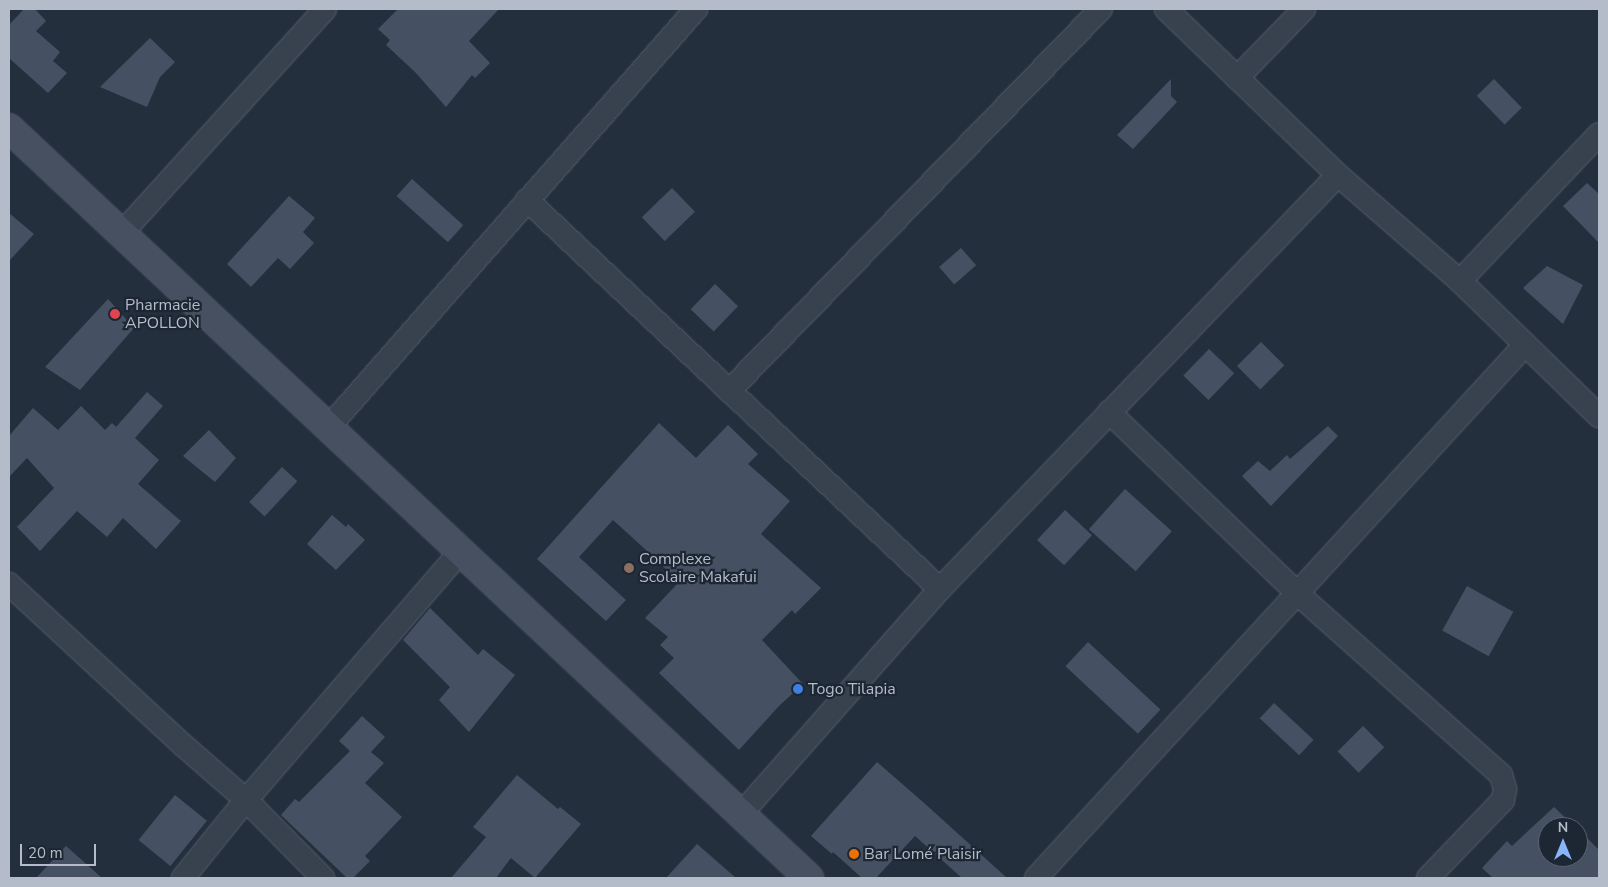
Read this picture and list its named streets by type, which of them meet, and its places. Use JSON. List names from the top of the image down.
{
  "places": [
    "Pharmacie APOLLON",
    "Complexe Scolaire Makafui",
    "Togo Tilapia",
    "Bar Lomé Plaisir"
  ],
  "scale_bar": "20 m",
  "north": "top"
}
